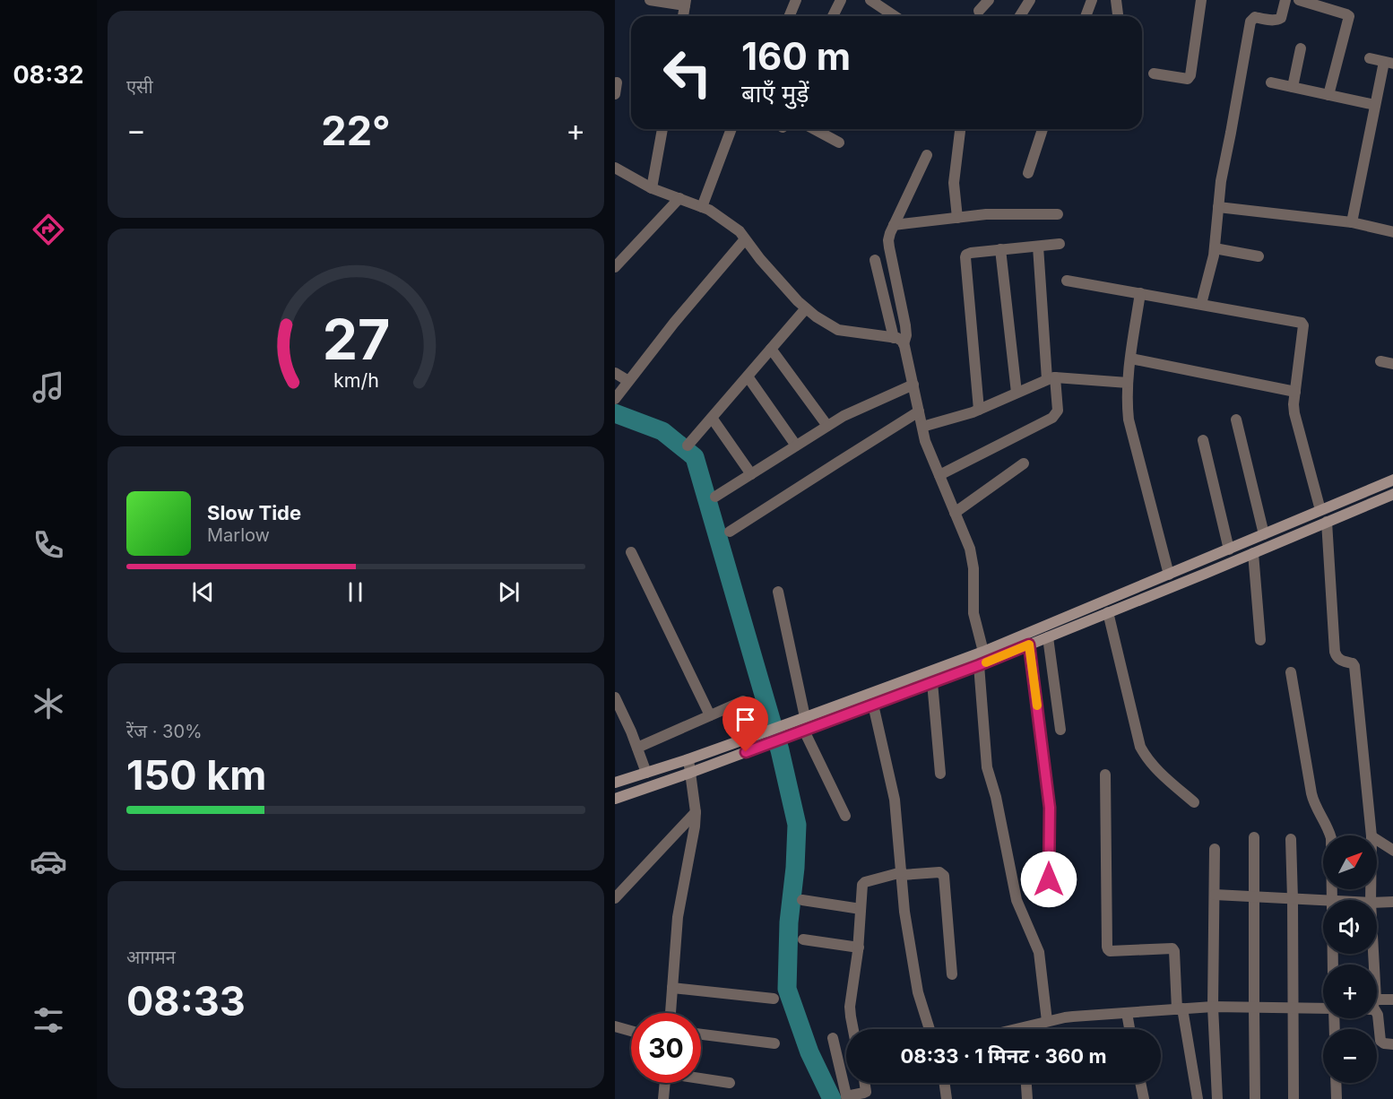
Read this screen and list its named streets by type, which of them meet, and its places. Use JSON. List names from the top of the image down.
{
  "north": "top right",
  "page": {
    "tabs": "08:32",
    "tile": [
      "एसी",
      ["रेंज · 30%", "150 km"],
      ["आगमन", "08:33"]
    ],
    "turn": ["160 m", "बाएँ मुड़ें"],
    "heat": ["−", "22°", "+"],
    "song": ["Slow Tide", "Marlow"],
    "map_buttons": ["+", "−"],
    "limit": "30",
    "trip": "08:33 · 1 मिनट · 360 m",
    "gauge": ["27", "km/h"]
  }
}
